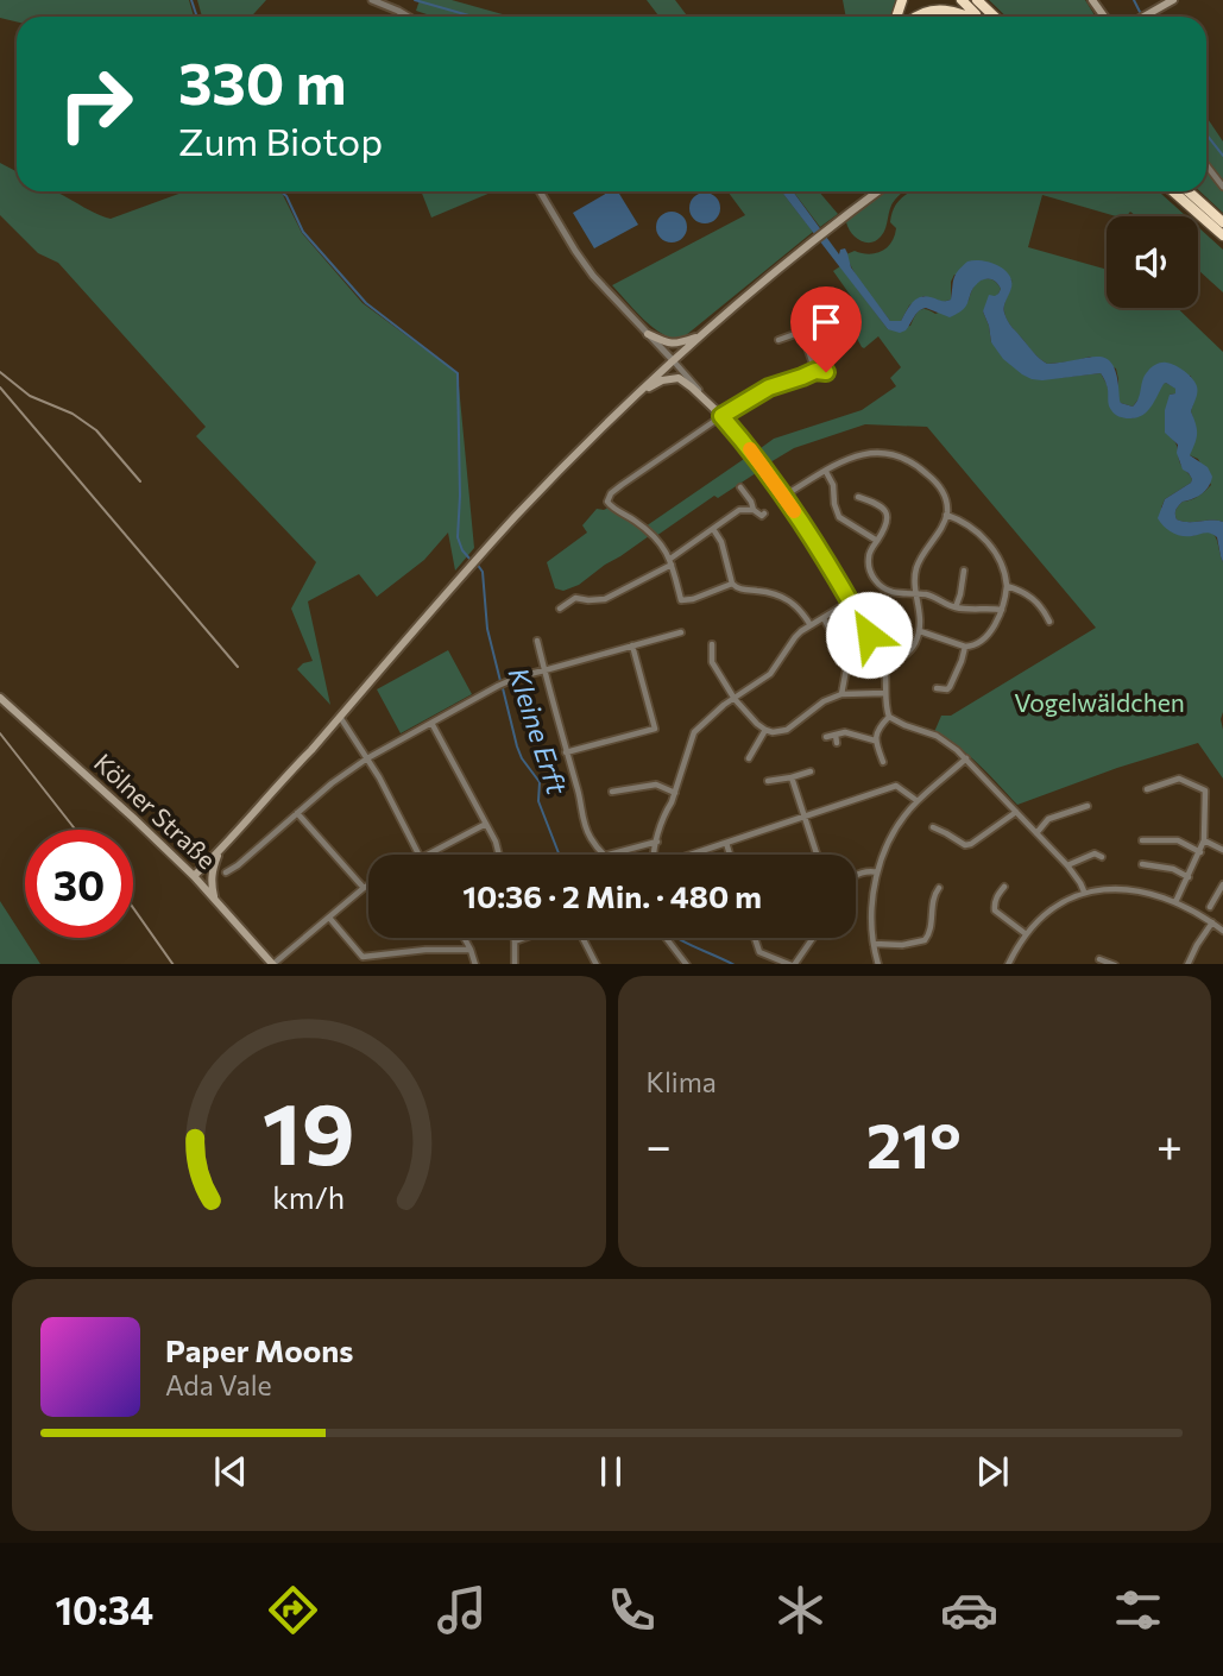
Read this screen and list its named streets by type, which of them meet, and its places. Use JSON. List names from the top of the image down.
{
  "streets": {
    "main road": ["Kölner Straße"]
  },
  "water": ["Kleine Erft"],
  "parks": ["Vogelwäldchen"],
  "page": {
    "turn": ["330 m", "Zum Biotop"],
    "limit": "30",
    "trip": "10:36 · 2 Min. · 480 m",
    "tile": "Klima",
    "heat": ["−", "21°", "+"],
    "song": ["Paper Moons", "Ada Vale"],
    "tabs": "10:34",
    "gauge": ["19", "km/h"]
  }
}
